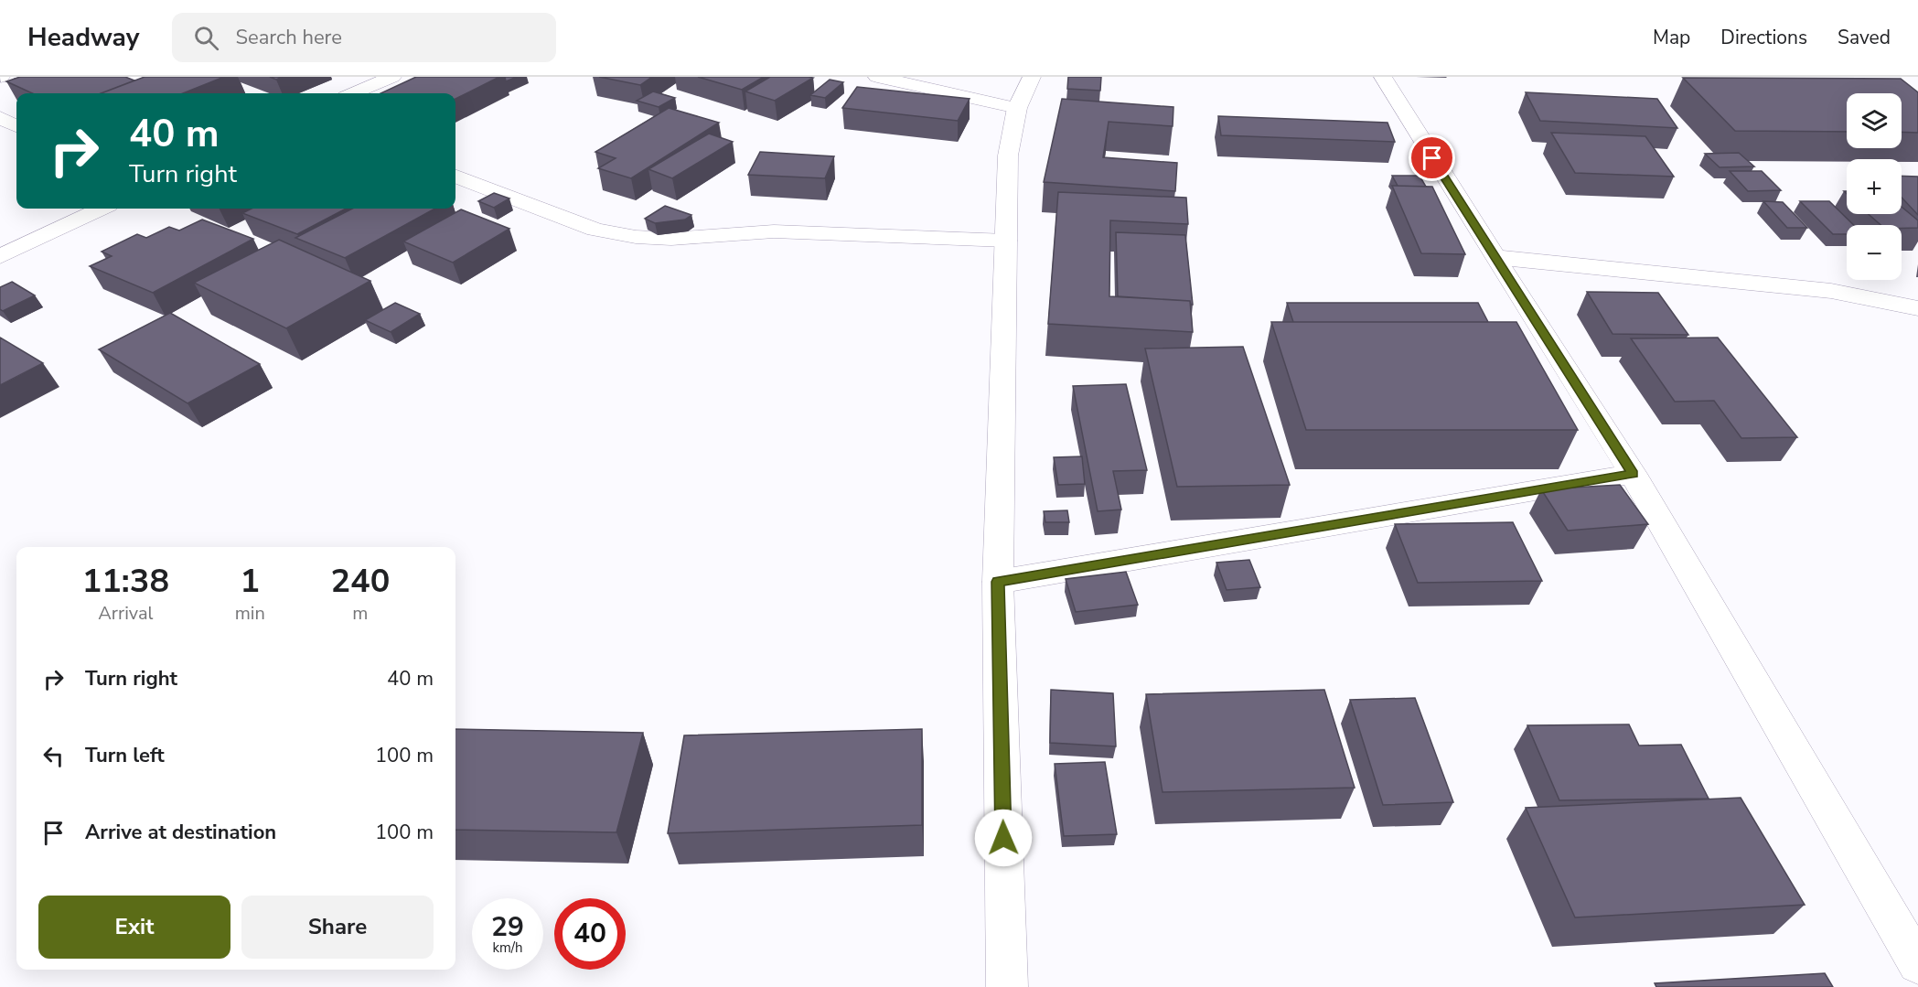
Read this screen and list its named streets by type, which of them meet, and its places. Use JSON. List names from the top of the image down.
{
  "page": {
    "header": "Headway",
    "search": "Search here",
    "nav": ["Map", "Directions", "Saved"],
    "map_buttons": ["+", "−"],
    "turn": ["40 m", "Turn right"],
    "eta": [
      "11:38",
      "Arrival",
      "1",
      "min",
      "240",
      "m"
    ],
    "list": [
      {
        "name": "Turn right",
        "value": "40 m"
      },
      {
        "name": "Turn left",
        "value": "100 m"
      },
      {
        "name": "Arrive at destination",
        "value": "100 m"
      }
    ],
    "buttons": ["Exit", "Share"],
    "speed": "29 km/h",
    "limit": "40"
  }
}
